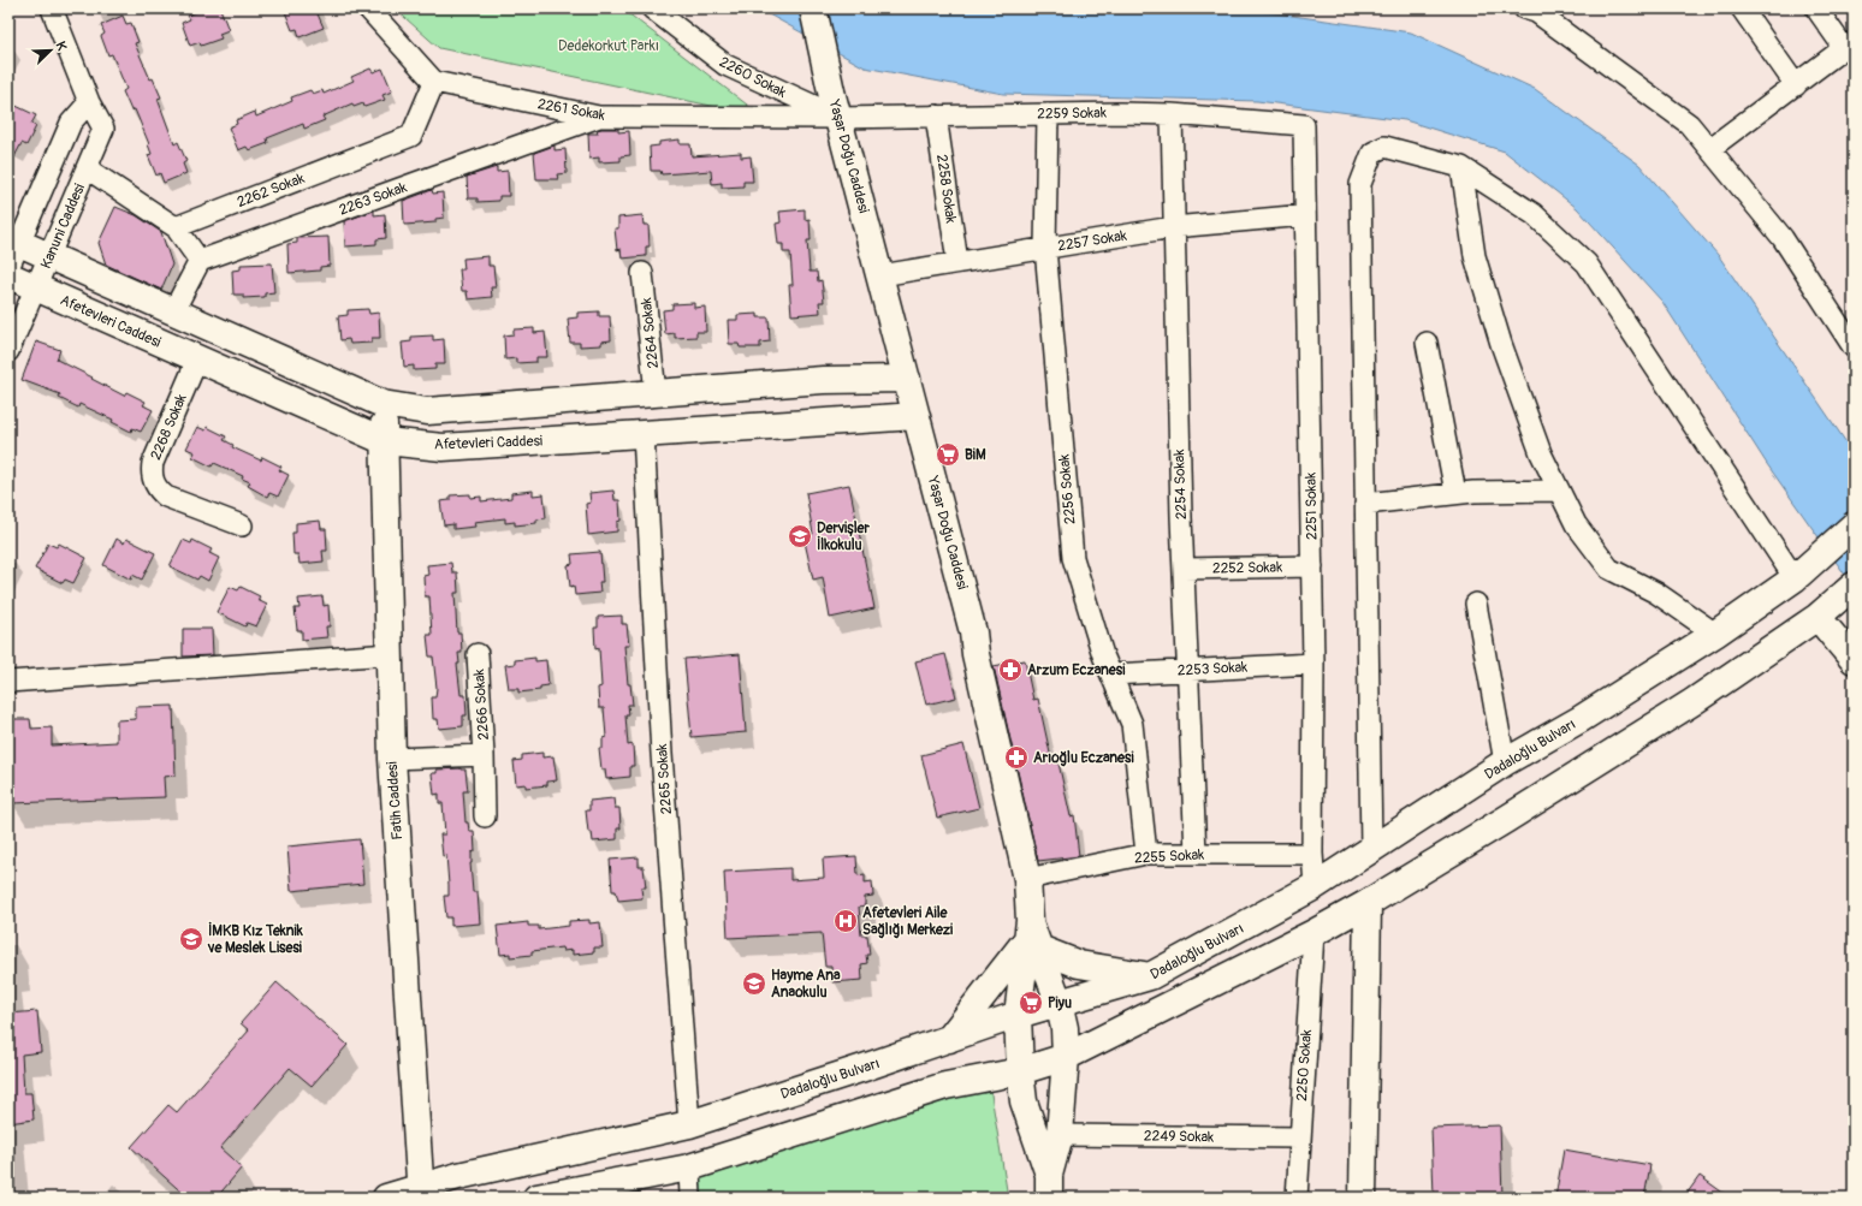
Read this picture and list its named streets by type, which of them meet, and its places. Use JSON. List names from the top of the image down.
{
  "streets": {
    "main road": [
      "Yaşar Doğu Caddesi",
      "Afetevleri Caddesi",
      "Dadaloğlu Bulvarı",
      "Fatih Caddesi"
    ],
    "street": [
      "2260 Sokak",
      "2261 Sokak",
      "2259 Sokak",
      "2258 Sokak",
      "2262 Sokak",
      "2263 Sokak",
      "Kanuni Caddesi",
      "2257 Sokak",
      "2264 Sokak",
      "2268 Sokak",
      "2254 Sokak",
      "2256 Sokak",
      "2251 Sokak",
      "2252 Sokak",
      "2253 Sokak",
      "2266 Sokak",
      "2265 Sokak",
      "2255 Sokak",
      "2250 Sokak",
      "2249 Sokak"
    ]
  },
  "crossings": [
    ["2260 Sokak", "2261 Sokak"],
    ["2260 Sokak", "2259 Sokak"],
    ["2260 Sokak", "Yaşar Doğu Caddesi"],
    ["2261 Sokak", "2259 Sokak"],
    ["2261 Sokak", "Yaşar Doğu Caddesi"],
    ["2261 Sokak", "2262 Sokak"],
    ["2261 Sokak", "2263 Sokak"],
    ["2259 Sokak", "Yaşar Doğu Caddesi"],
    ["2259 Sokak", "2258 Sokak"],
    ["2259 Sokak", "2254 Sokak"],
    ["2259 Sokak", "2256 Sokak"],
    ["2259 Sokak", "2251 Sokak"],
    ["Yaşar Doğu Caddesi", "2257 Sokak"],
    ["Yaşar Doğu Caddesi", "Afetevleri Caddesi"],
    ["Yaşar Doğu Caddesi", "2255 Sokak"],
    ["2258 Sokak", "2257 Sokak"],
    ["Kanuni Caddesi", "Afetevleri Caddesi"],
    ["2257 Sokak", "2254 Sokak"],
    ["2257 Sokak", "2256 Sokak"],
    ["2257 Sokak", "2251 Sokak"],
    ["Afetevleri Caddesi", "2268 Sokak"],
    ["Afetevleri Caddesi", "2265 Sokak"],
    ["Afetevleri Caddesi", "Fatih Caddesi"],
    ["2254 Sokak", "2252 Sokak"],
    ["2254 Sokak", "2253 Sokak"],
    ["2254 Sokak", "2255 Sokak"],
    ["2256 Sokak", "2253 Sokak"],
    ["2256 Sokak", "2255 Sokak"],
    ["2251 Sokak", "2252 Sokak"],
    ["2251 Sokak", "2253 Sokak"],
    ["2251 Sokak", "Dadaloğlu Bulvarı"],
    ["2251 Sokak", "2255 Sokak"],
    ["2266 Sokak", "Fatih Caddesi"],
    ["Dadaloğlu Bulvarı", "2265 Sokak"],
    ["Dadaloğlu Bulvarı", "Fatih Caddesi"],
    ["2250 Sokak", "2249 Sokak"]
  ],
  "parks": ["Dedekorkut Parkı"],
  "places": {
    "supermarket": ["BiM", "Piyu"],
    "school or university": ["Dervişler İlkokulu", "İMKB Kız Teknik ve Meslek Lisesi", "Hayme Ana Anaokulu"],
    "pharmacy": ["Arzum Eczanesi", "Arıoğlu Eczanesi"],
    "hospital": ["Afetevleri Aile Sağlığı Merkezi"]
  },
  "north": "top right"
}
